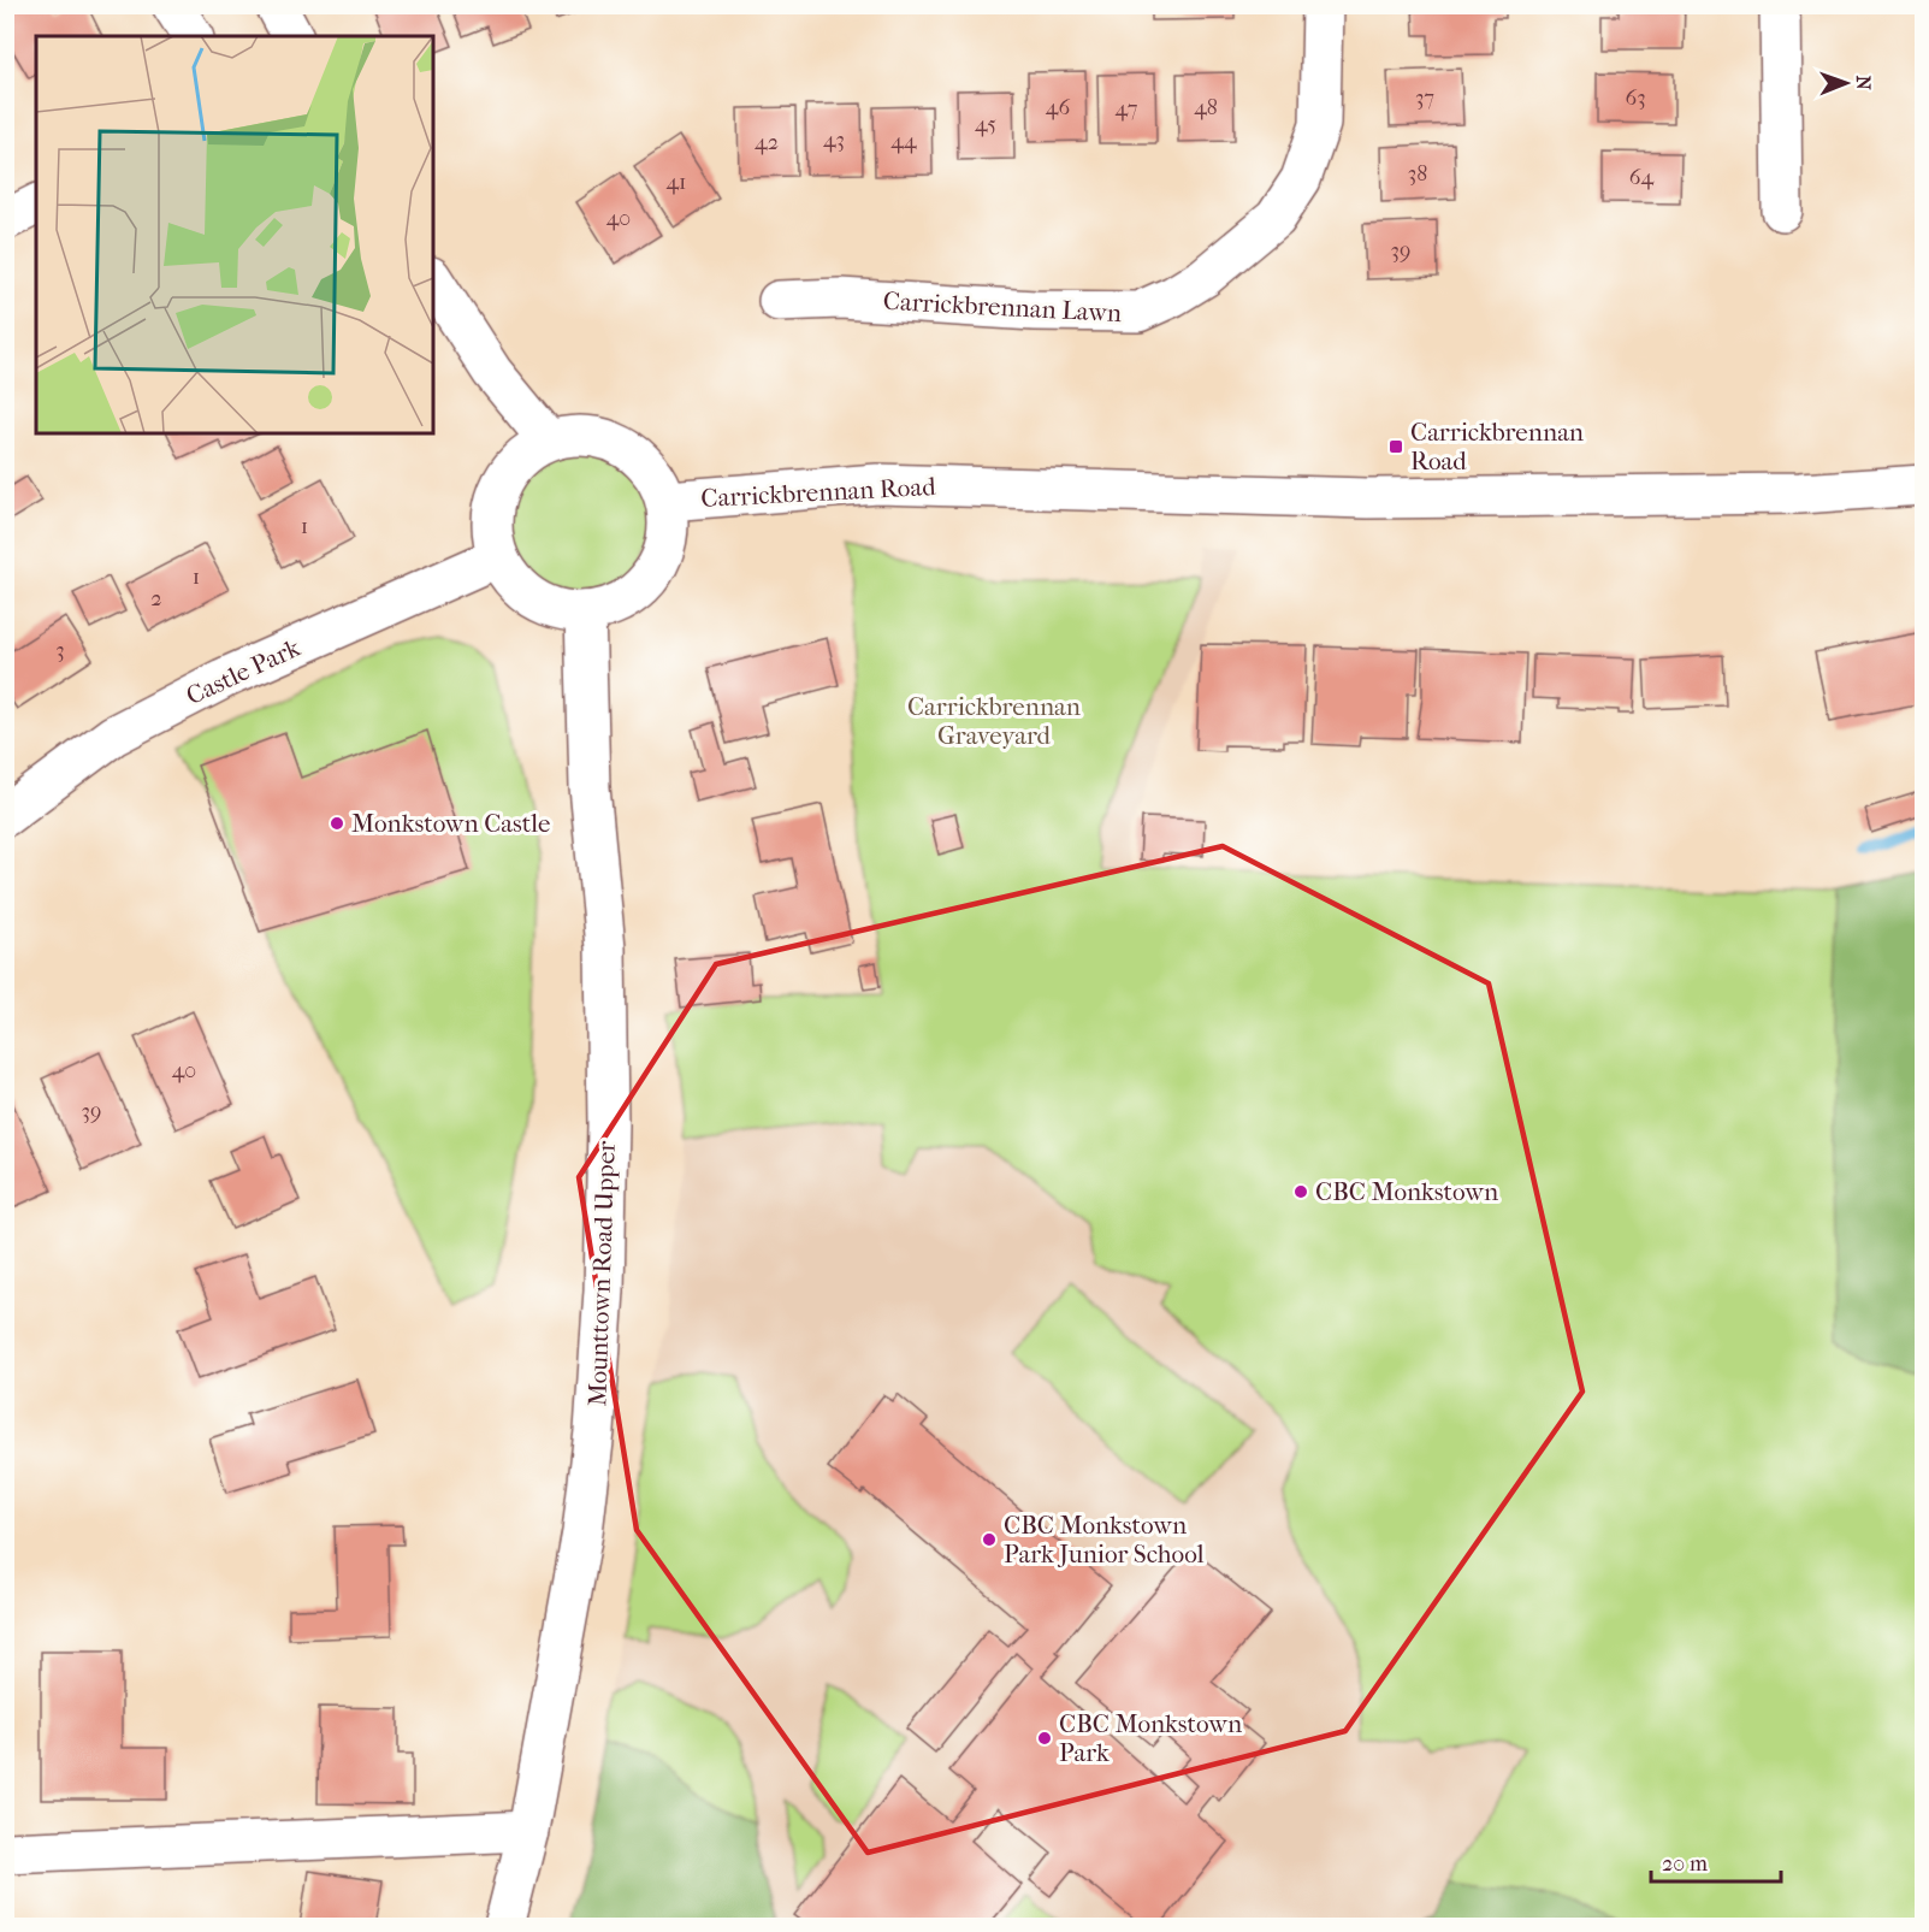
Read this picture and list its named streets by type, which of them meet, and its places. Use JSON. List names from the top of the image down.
{
  "streets": {
    "main road": [
      "Carrickbrennan Lawn",
      "Carrickbrennan Road",
      "Castle Park",
      "Mounttown Road Upper"
    ]
  },
  "crossings": [
    ["Carrickbrennan Road", "Castle Park"],
    ["Carrickbrennan Road", "Mounttown Road Upper"],
    ["Castle Park", "Mounttown Road Upper"]
  ],
  "parks": ["Carrickbrennan Graveyard"],
  "places": {
    "transit": ["Carrickbrennan Road"],
    "other": [
      "Monkstown Castle",
      "CBC Monkstown",
      "CBC Monkstown Park Junior School",
      "CBC Monkstown Park"
    ]
  },
  "house_numbers": [
    "37",
    "63",
    "46",
    "48",
    "47",
    "45",
    "43",
    "44",
    "42",
    "38",
    "64",
    "41",
    "40",
    "39",
    "1",
    "1",
    "2",
    "3",
    "40",
    "39"
  ],
  "scale_bar": "20 m",
  "north": "right"
}
